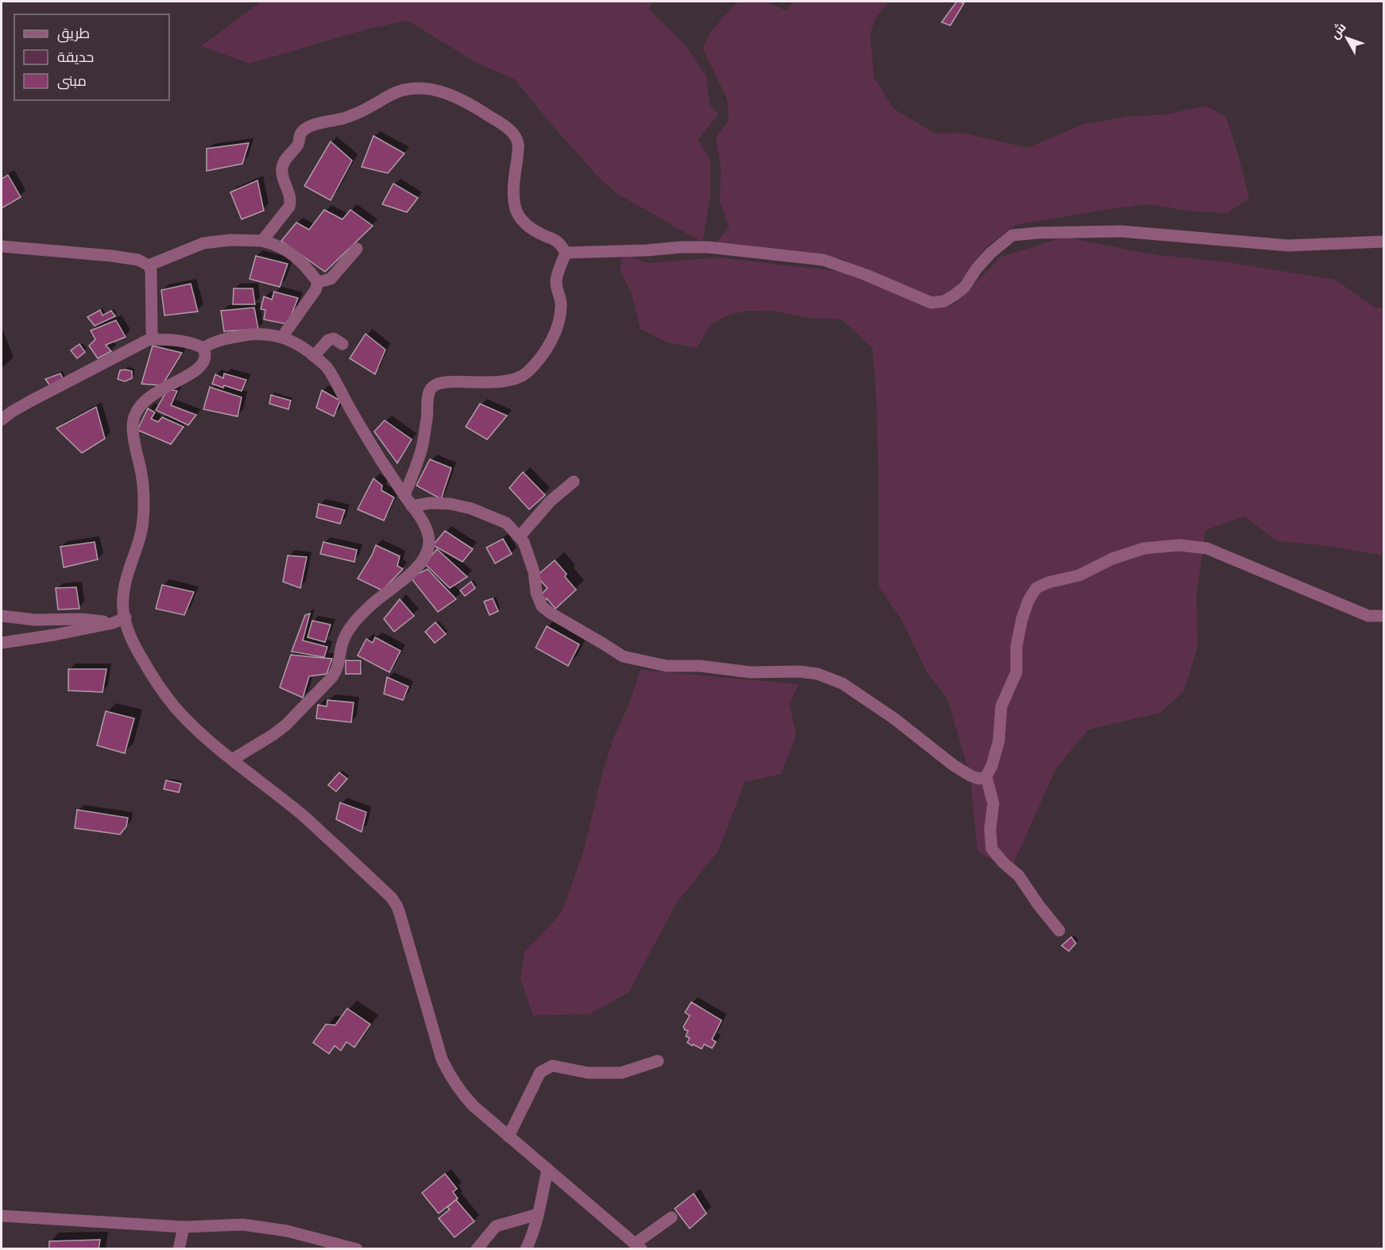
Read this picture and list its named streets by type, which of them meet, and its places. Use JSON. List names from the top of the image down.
{
  "legend": ["طريق", "حديقة", "مبنى"],
  "north": "top left"
}
